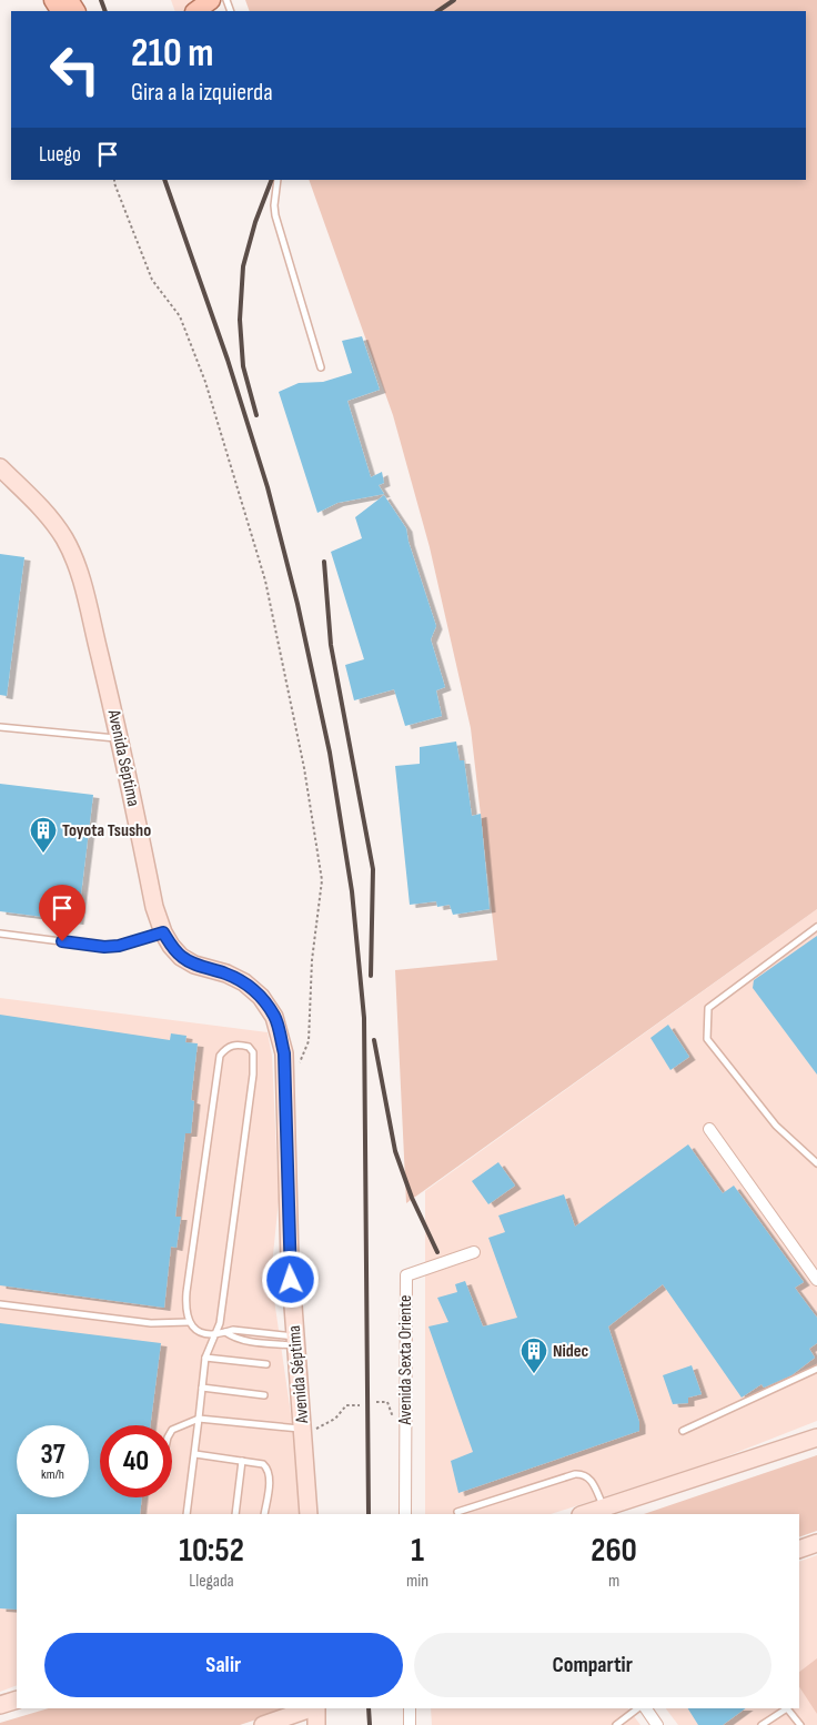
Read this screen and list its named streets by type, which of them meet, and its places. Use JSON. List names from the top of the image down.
{
  "streets": {
    "street": ["Avenida Séptima", "Avenida Sexta Oriente"]
  },
  "places": {
    "building": ["Toyota Tsusho", "Nidec"]
  },
  "page": {
    "turn": ["210 m", "Gira a la izquierda"],
    "then": "Luego",
    "speed": "37 km/h",
    "limit": "40",
    "eta": [
      "10:52",
      "Llegada",
      "1",
      "min",
      "260",
      "m"
    ],
    "buttons": ["Salir", "Compartir"]
  }
}
